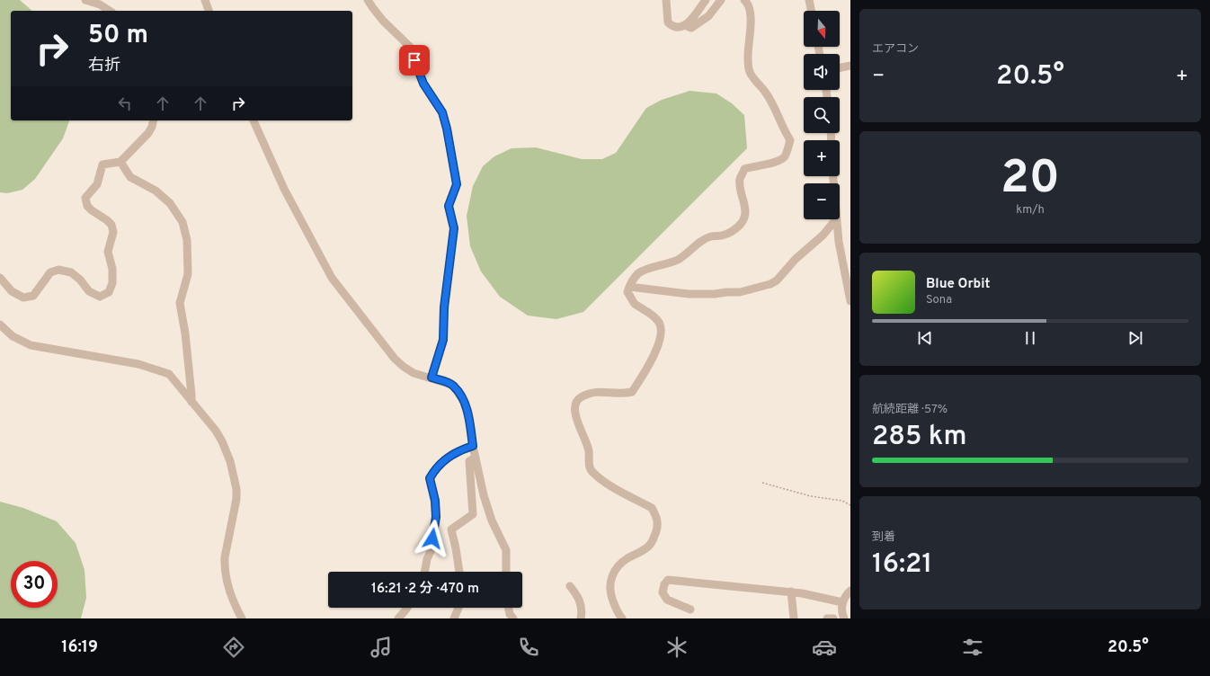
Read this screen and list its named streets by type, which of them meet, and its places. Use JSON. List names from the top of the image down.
{
  "north": "bottom",
  "page": {
    "tile": [
      "エアコン",
      ["20", "km/h"],
      ["航続距離 · 57%", "285 km"],
      ["到着", "16:21"]
    ],
    "map_buttons": ["+", "−"],
    "turn": ["50 m", "右折"],
    "heat": ["−", "20.5°", "+"],
    "song": ["Blue Orbit", "Sona"],
    "limit": "30",
    "trip": "16:21 · 2 分 · 470 m",
    "tabs": ["16:19", "20.5°"]
  }
}
